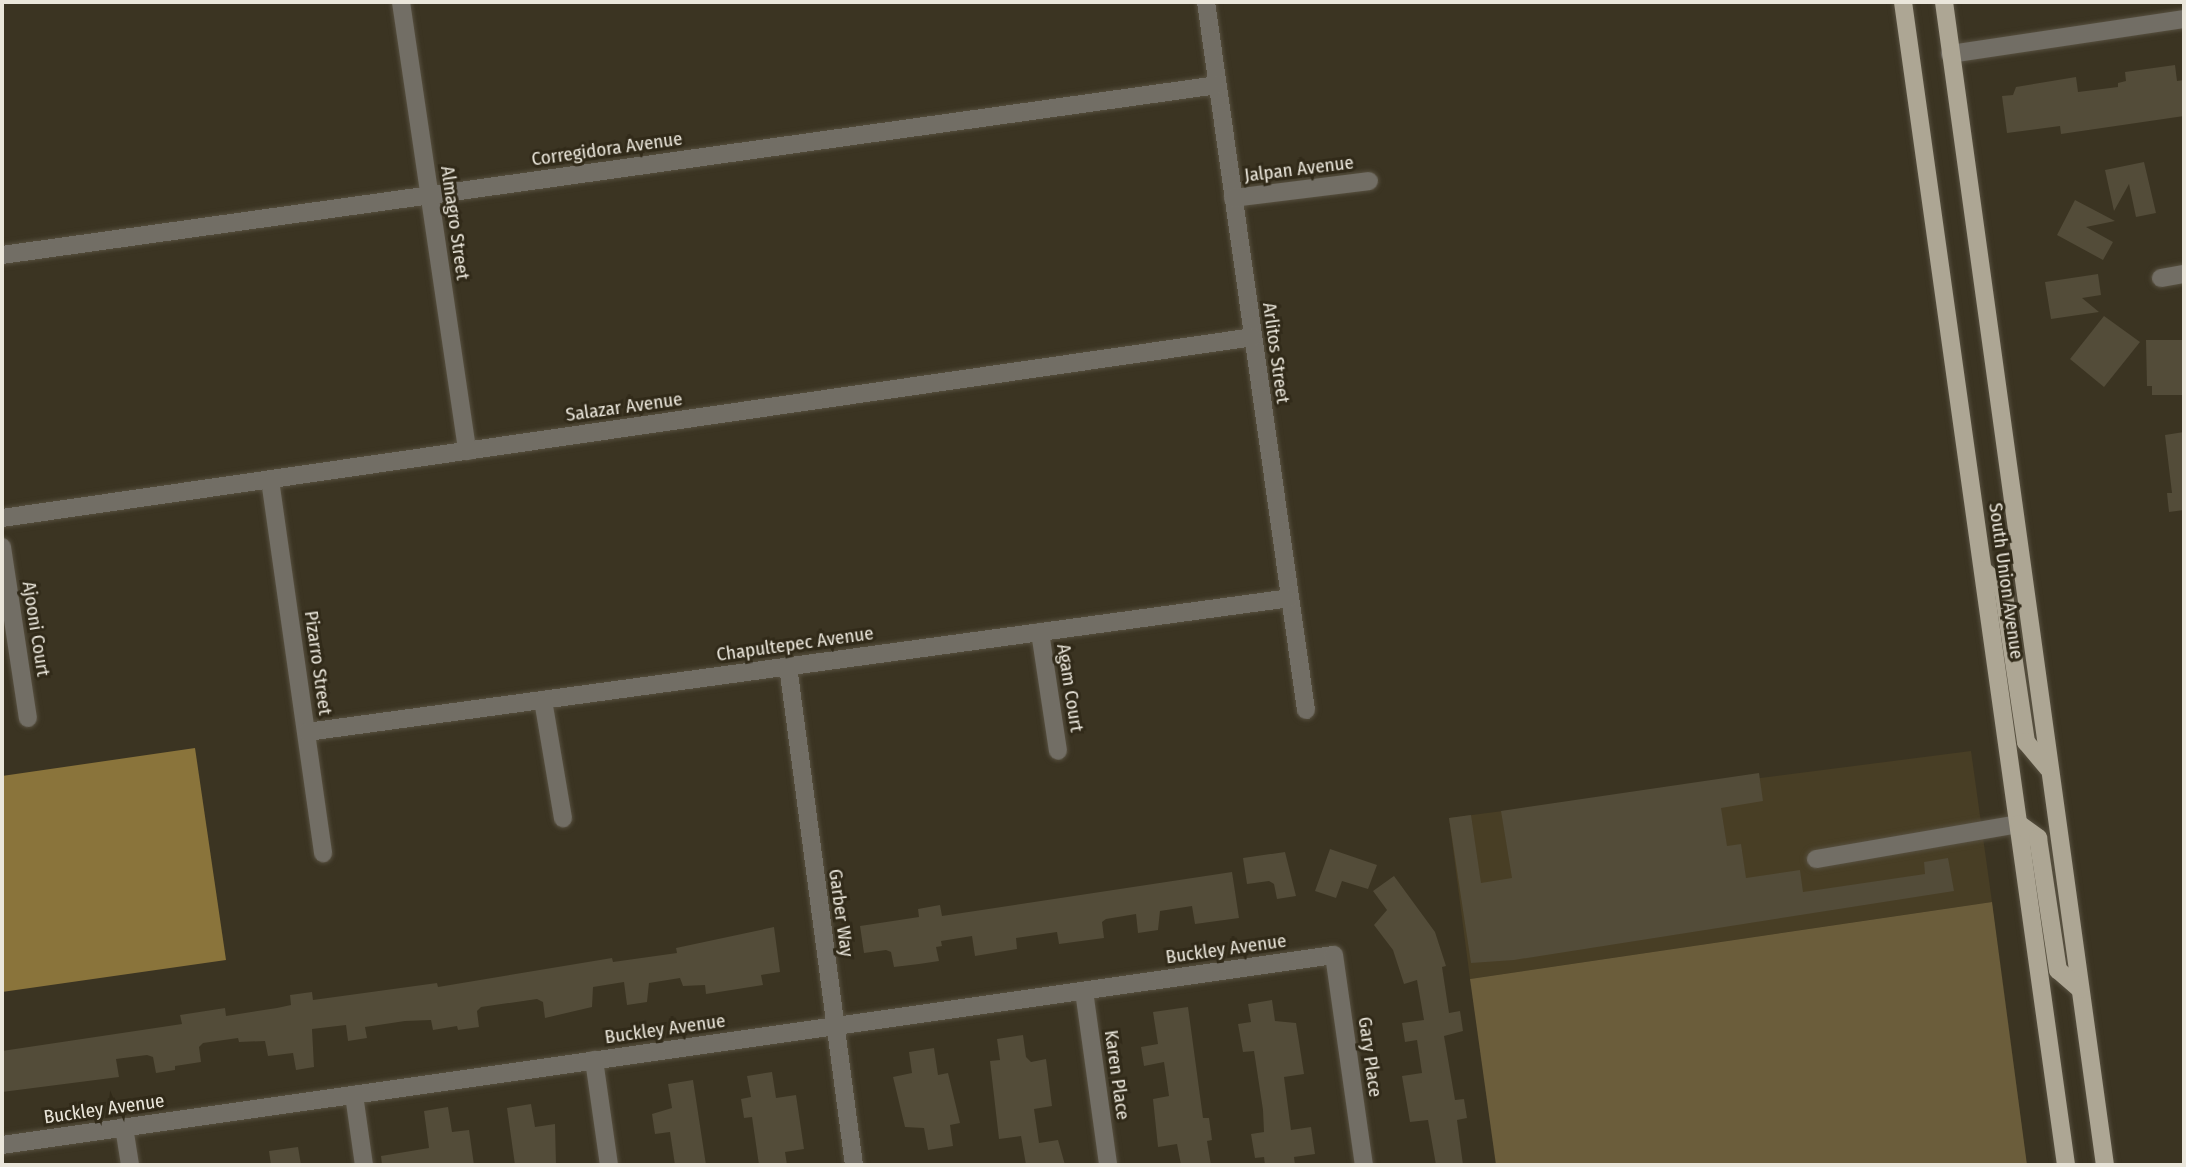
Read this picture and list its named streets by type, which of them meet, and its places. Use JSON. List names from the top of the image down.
{
  "streets": {
    "main road": ["South Union Avenue"],
    "street": [
      "Corregidora Avenue",
      "Jalpan Avenue",
      "Almagro Street",
      "Arlitos Street",
      "Salazar Avenue",
      "Ajooni Court",
      "Chapultepec Avenue",
      "Pizarro Street",
      "Agam Court",
      "Garber Way",
      "Buckley Avenue",
      "Gary Place",
      "Karen Place"
    ]
  },
  "crossings": [
    ["Corregidora Avenue", "Almagro Street"],
    ["Corregidora Avenue", "Arlitos Street"],
    ["Jalpan Avenue", "Arlitos Street"],
    ["Almagro Street", "Salazar Avenue"],
    ["Arlitos Street", "Salazar Avenue"],
    ["Arlitos Street", "Chapultepec Avenue"],
    ["Salazar Avenue", "Pizarro Street"],
    ["Chapultepec Avenue", "Pizarro Street"],
    ["Chapultepec Avenue", "Agam Court"],
    ["Chapultepec Avenue", "Garber Way"],
    ["Garber Way", "Buckley Avenue"],
    ["Buckley Avenue", "Gary Place"],
    ["Buckley Avenue", "Karen Place"]
  ]
}
